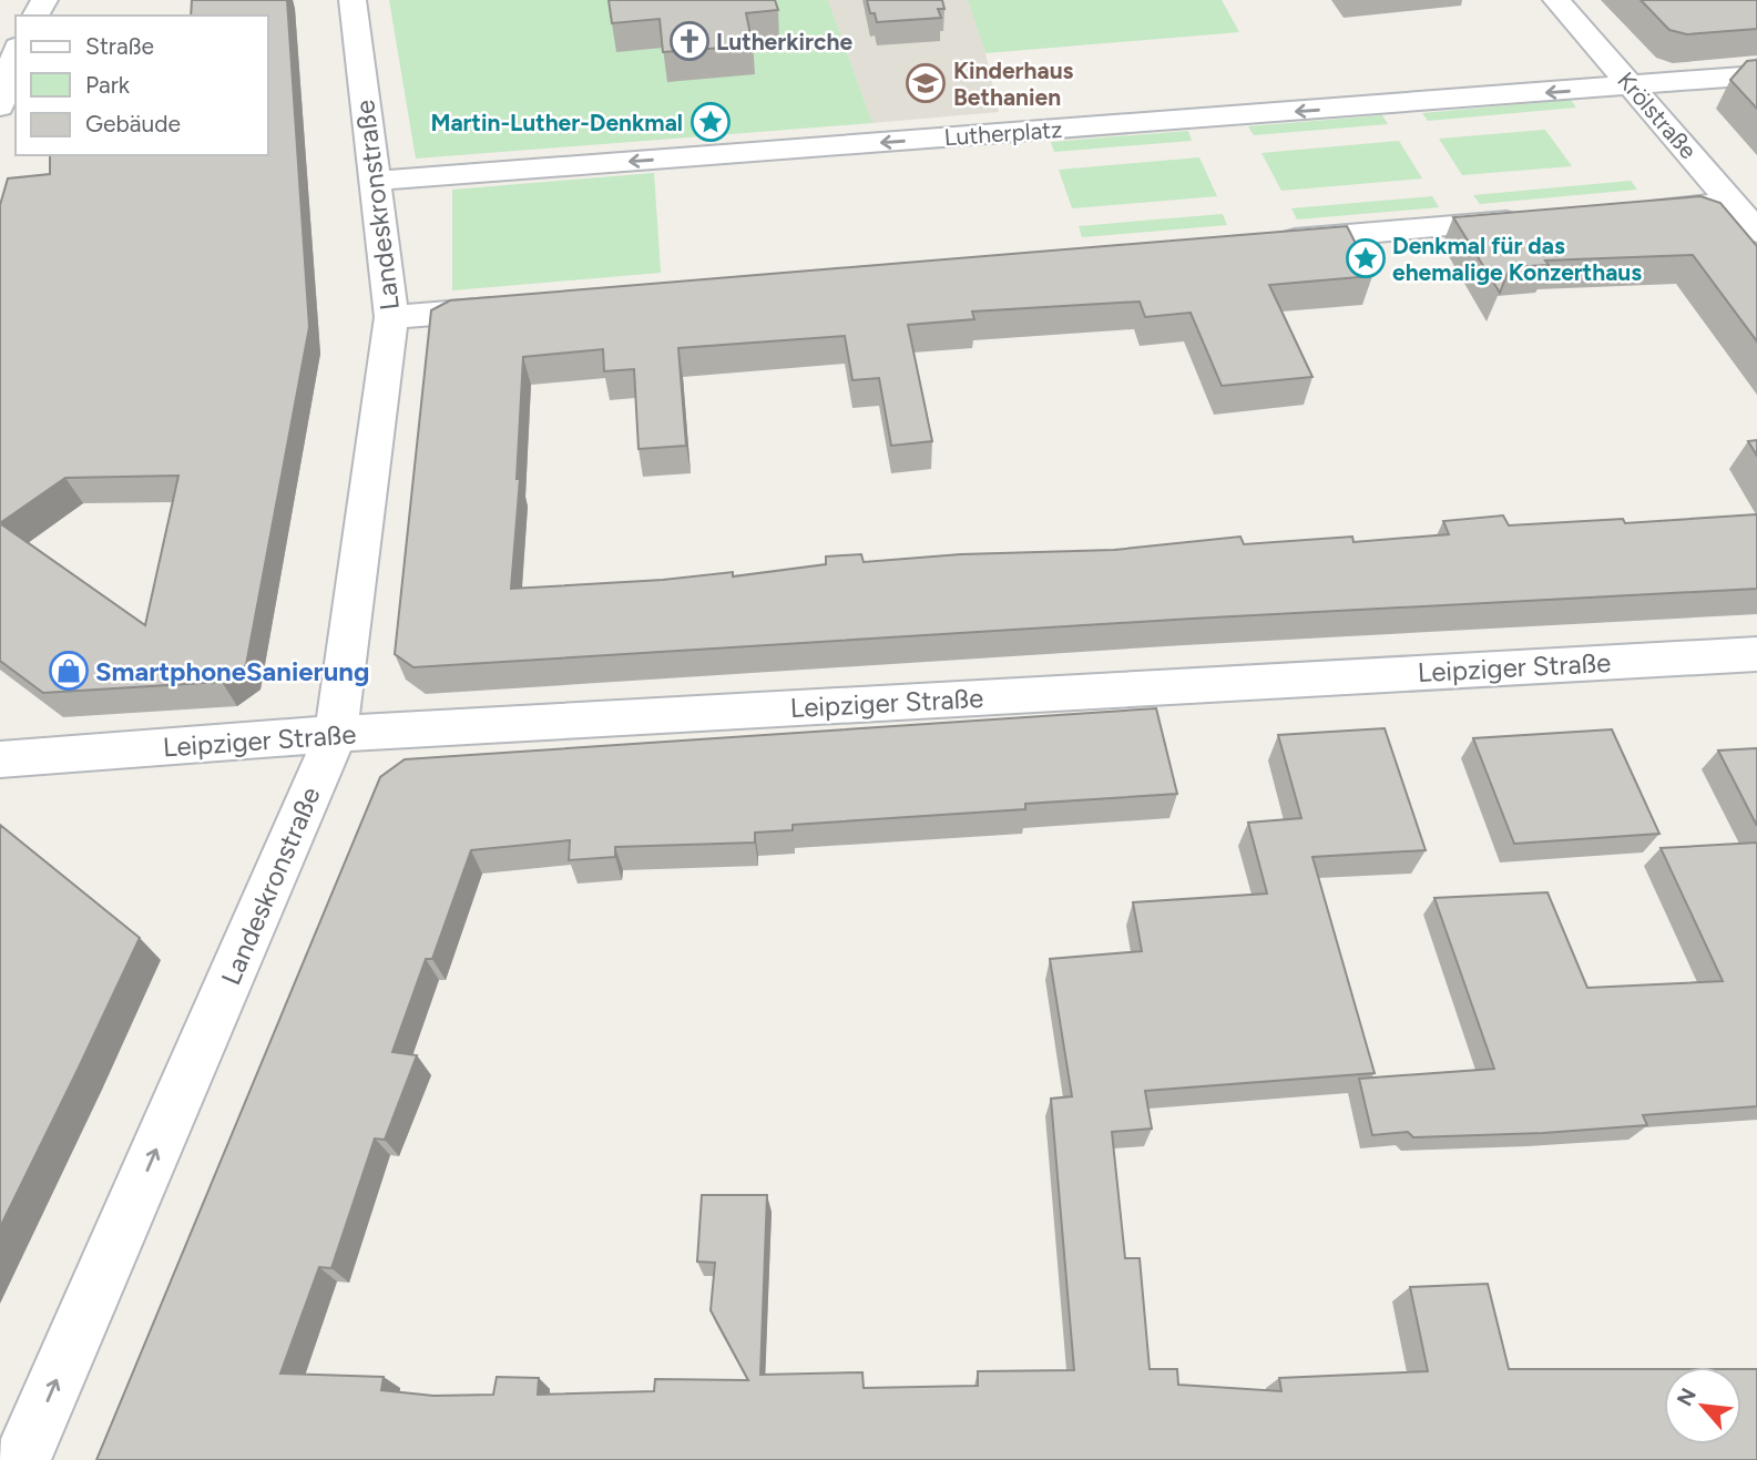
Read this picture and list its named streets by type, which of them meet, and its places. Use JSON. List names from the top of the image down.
{
  "streets": {
    "street": [
      "Krölstraße",
      "Lutherplatz",
      "Landeskronstraße",
      "Leipziger Straße"
    ]
  },
  "crossings": [
    ["Krölstraße", "Lutherplatz"],
    ["Lutherplatz", "Landeskronstraße"],
    ["Landeskronstraße", "Leipziger Straße"]
  ],
  "one_way": ["Landeskronstraße"],
  "places": {
    "church": ["Lutherkirche"],
    "school or university": ["Kinderhaus Bethanien"],
    "place": ["Martin-Luther-Denkmal", "Denkmal für das ehemalige Konzerthaus"],
    "shop": ["SmartphoneSanierung"]
  },
  "legend": ["Straße", "Park", "Gebäude"],
  "north": "top left"
}
